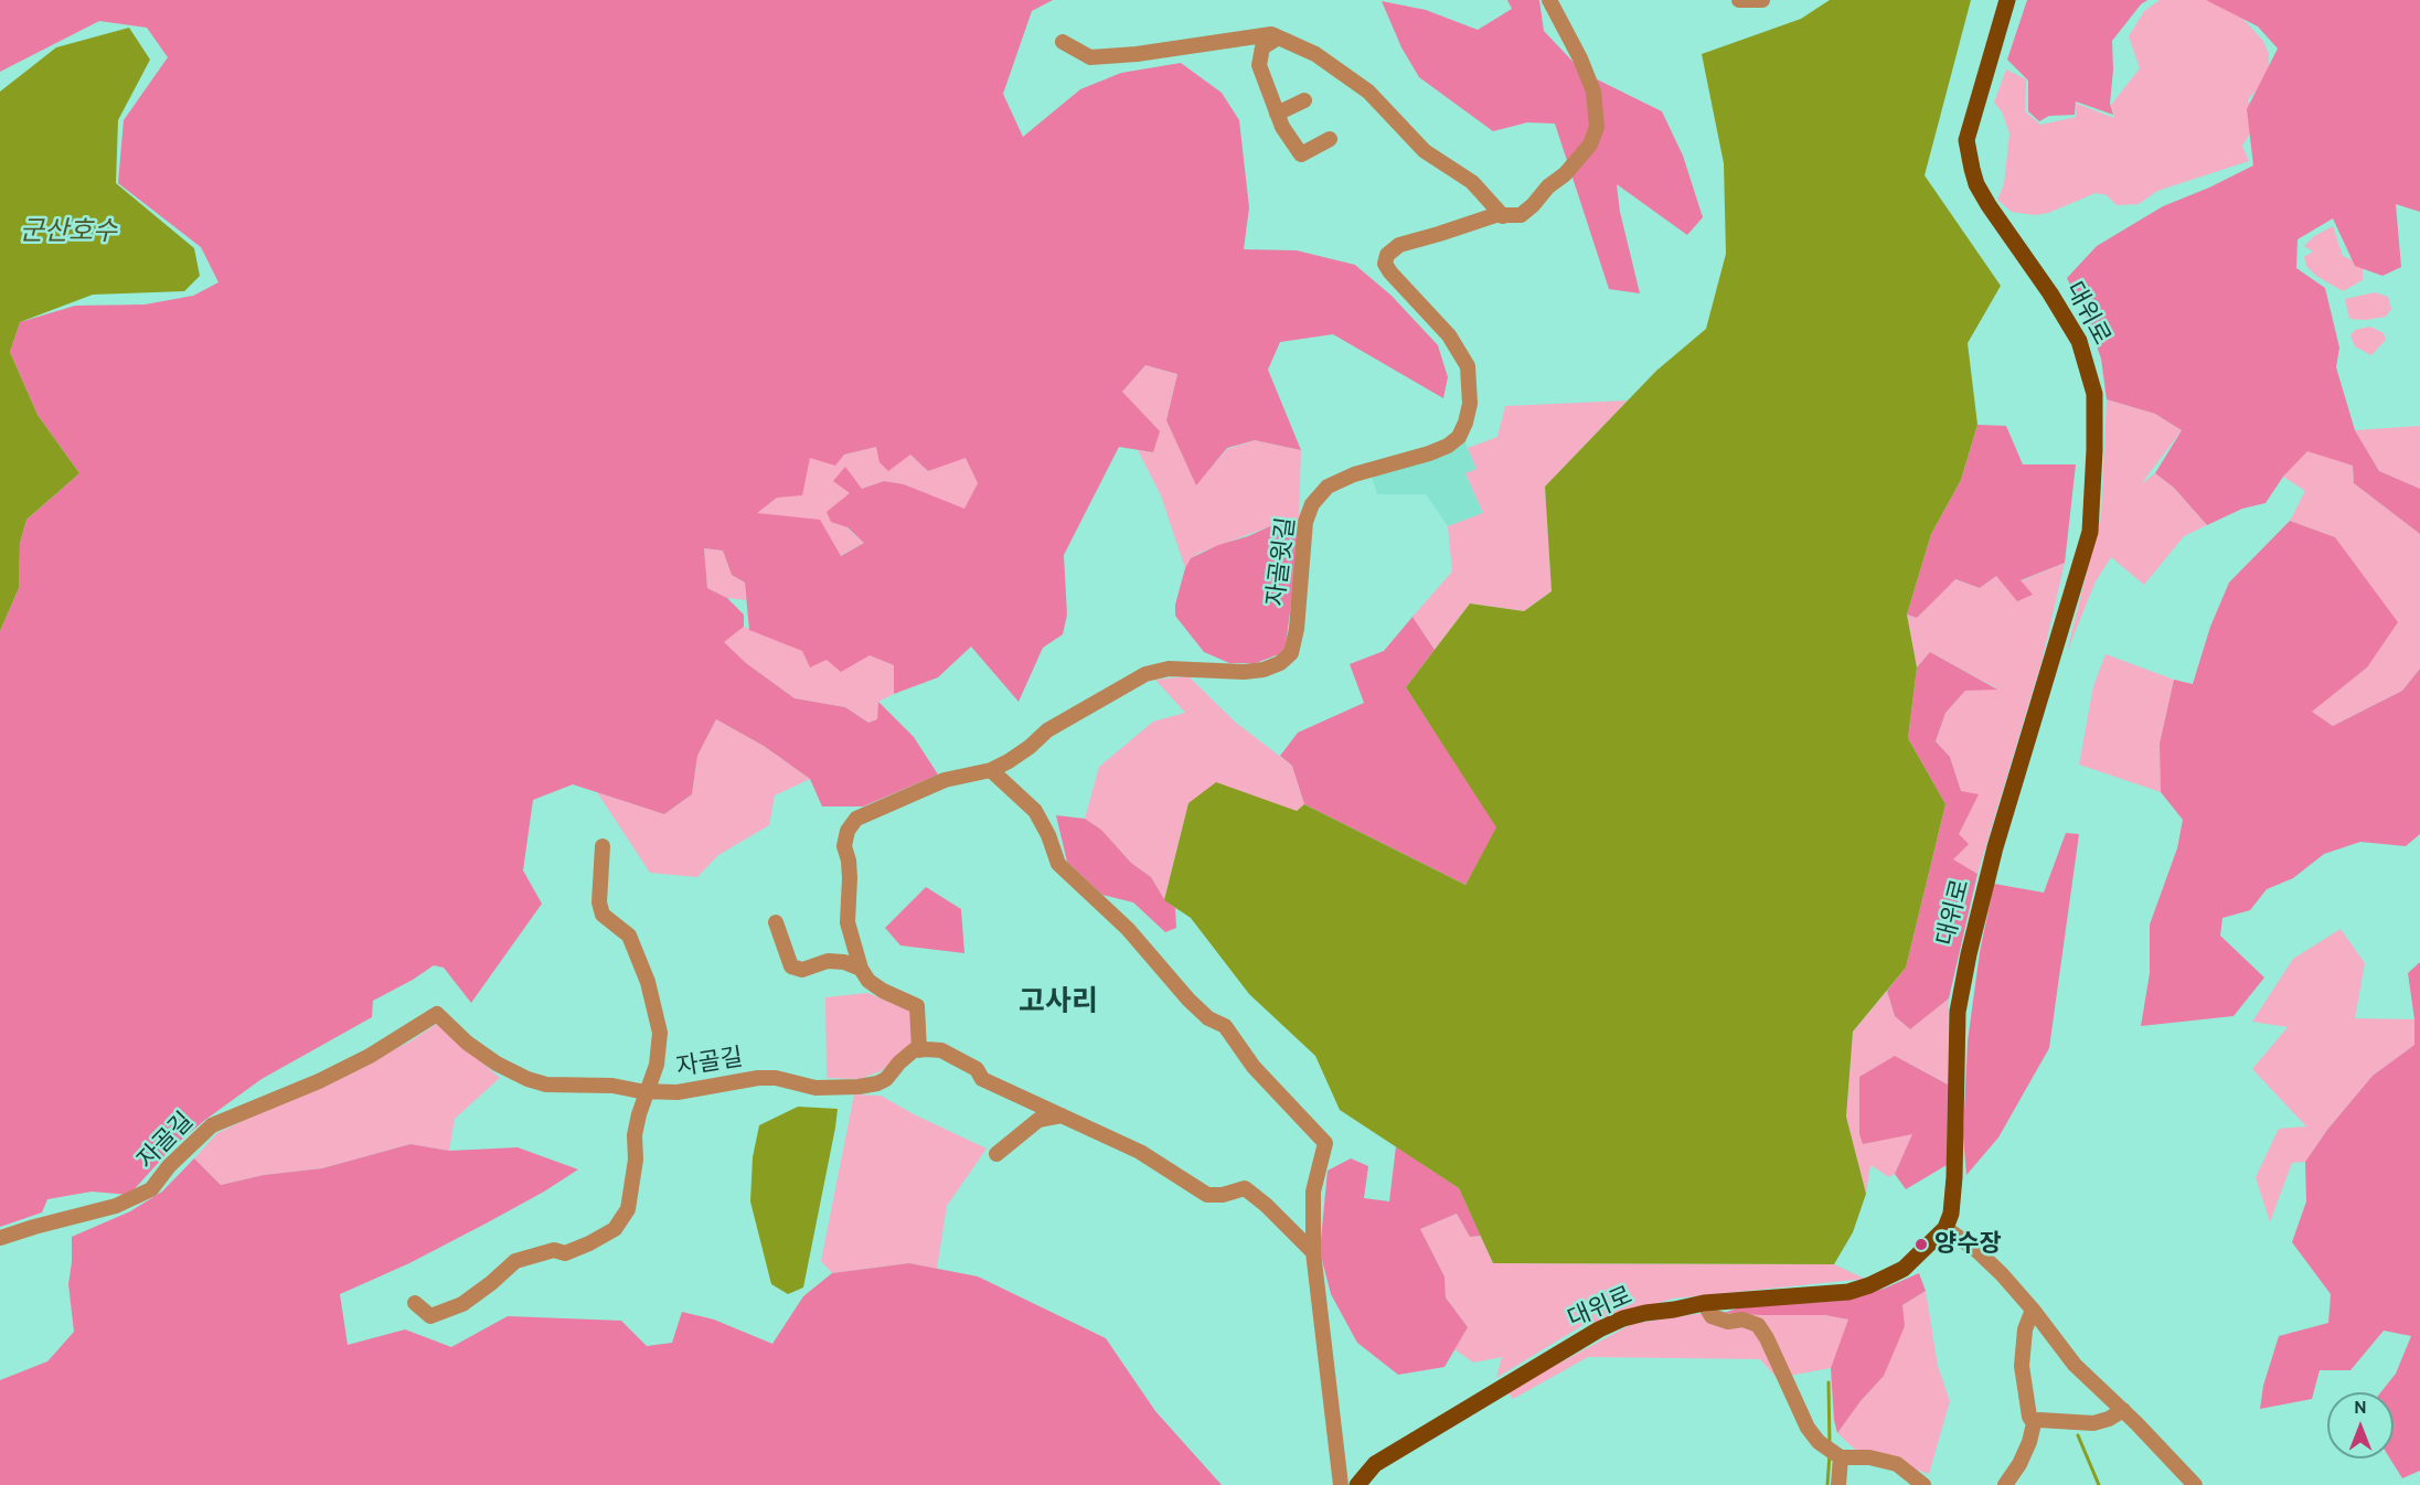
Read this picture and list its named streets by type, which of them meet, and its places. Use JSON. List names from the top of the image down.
{
  "streets": {
    "main road": ["대위로"],
    "street": ["자골윗길", "자골길"]
  },
  "crossings": [
    ["자골윗길", "자골길"]
  ],
  "districts": ["고사리"],
  "water": ["군산호수"],
  "places": ["양수장"],
  "north": "top"
}
